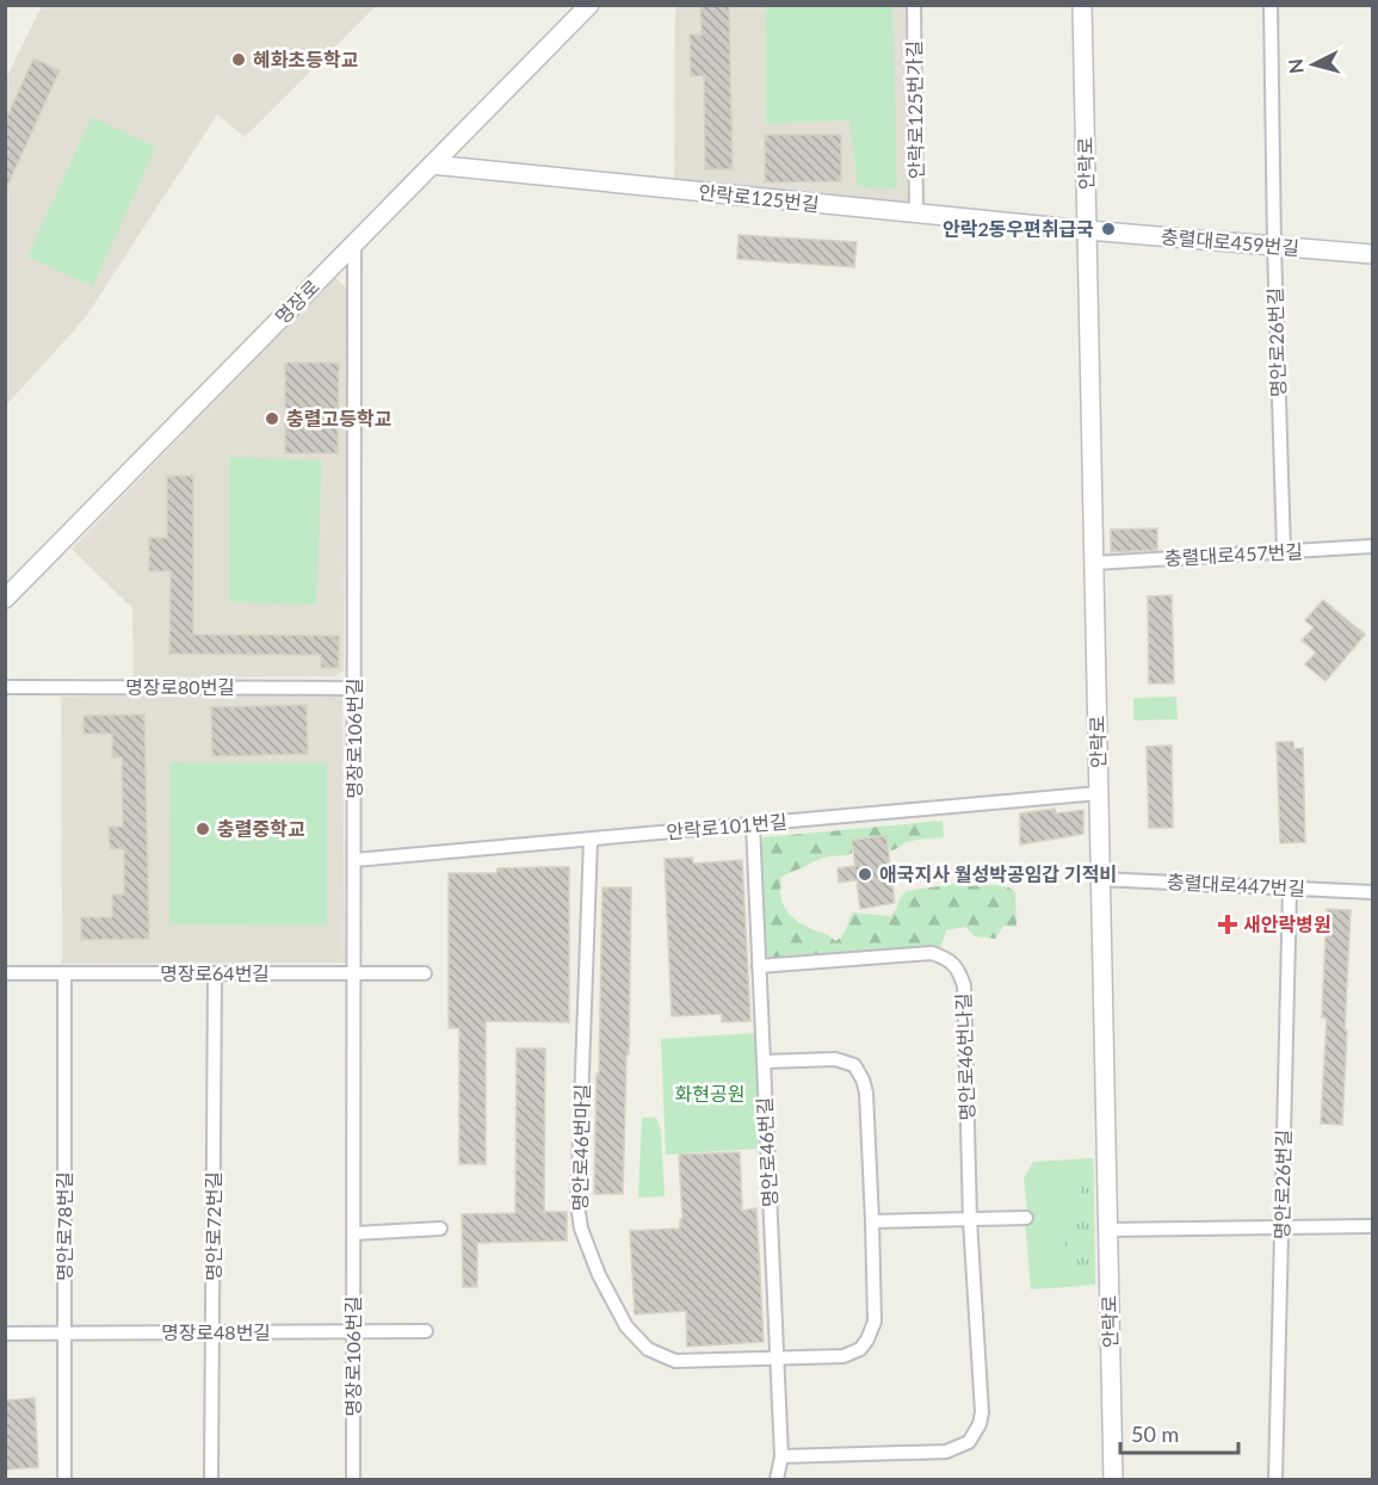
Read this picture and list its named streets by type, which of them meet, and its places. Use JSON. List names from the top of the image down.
{
  "streets": {
    "main road": [
      "안락로",
      "안락로125번길",
      "충렬대로459번길",
      "명장로"
    ],
    "street": [
      "안락로125번가길",
      "명안로26번길",
      "충렬대로457번길",
      "명장로80번길",
      "명장로106번길",
      "안락로101번길",
      "충렬대로447번길",
      "명장로64번길",
      "명안로46번나길",
      "명안로46번마길",
      "명안로46번길",
      "명안로78번길",
      "명안로72번길",
      "명장로48번길"
    ]
  },
  "crossings": [
    ["안락로125번가길", "안락로125번길"],
    ["안락로", "안락로125번길"],
    ["안락로", "충렬대로459번길"],
    ["안락로", "충렬대로457번길"],
    ["안락로", "안락로101번길"],
    ["안락로", "충렬대로447번길"],
    ["안락로125번길", "충렬대로459번길"],
    ["안락로125번길", "명장로"],
    ["충렬대로459번길", "명안로26번길"],
    ["명장로", "명장로106번길"],
    ["명안로26번길", "충렬대로457번길"],
    ["명안로26번길", "충렬대로447번길"],
    ["명장로80번길", "명장로106번길"],
    ["명장로106번길", "안락로101번길"],
    ["명장로106번길", "명장로64번길"],
    ["명장로106번길", "명장로48번길"],
    ["안락로101번길", "명안로46번마길"],
    ["안락로101번길", "명안로46번길"],
    ["명장로64번길", "명안로78번길"],
    ["명장로64번길", "명안로72번길"],
    ["명안로46번나길", "명안로46번길"],
    ["명안로46번마길", "명안로46번길"],
    ["명안로78번길", "명장로48번길"],
    ["명안로72번길", "명장로48번길"]
  ],
  "parks": ["화현공원"],
  "places": {
    "other": [
      "혜화초등학교",
      "안락2동우편취급국",
      "충렬고등학교",
      "충렬중학교",
      "애국지사 월성박공임갑 기적비"
    ],
    "health": ["새안락병원"]
  },
  "scale_bar": "50 m",
  "north": "left"
}
